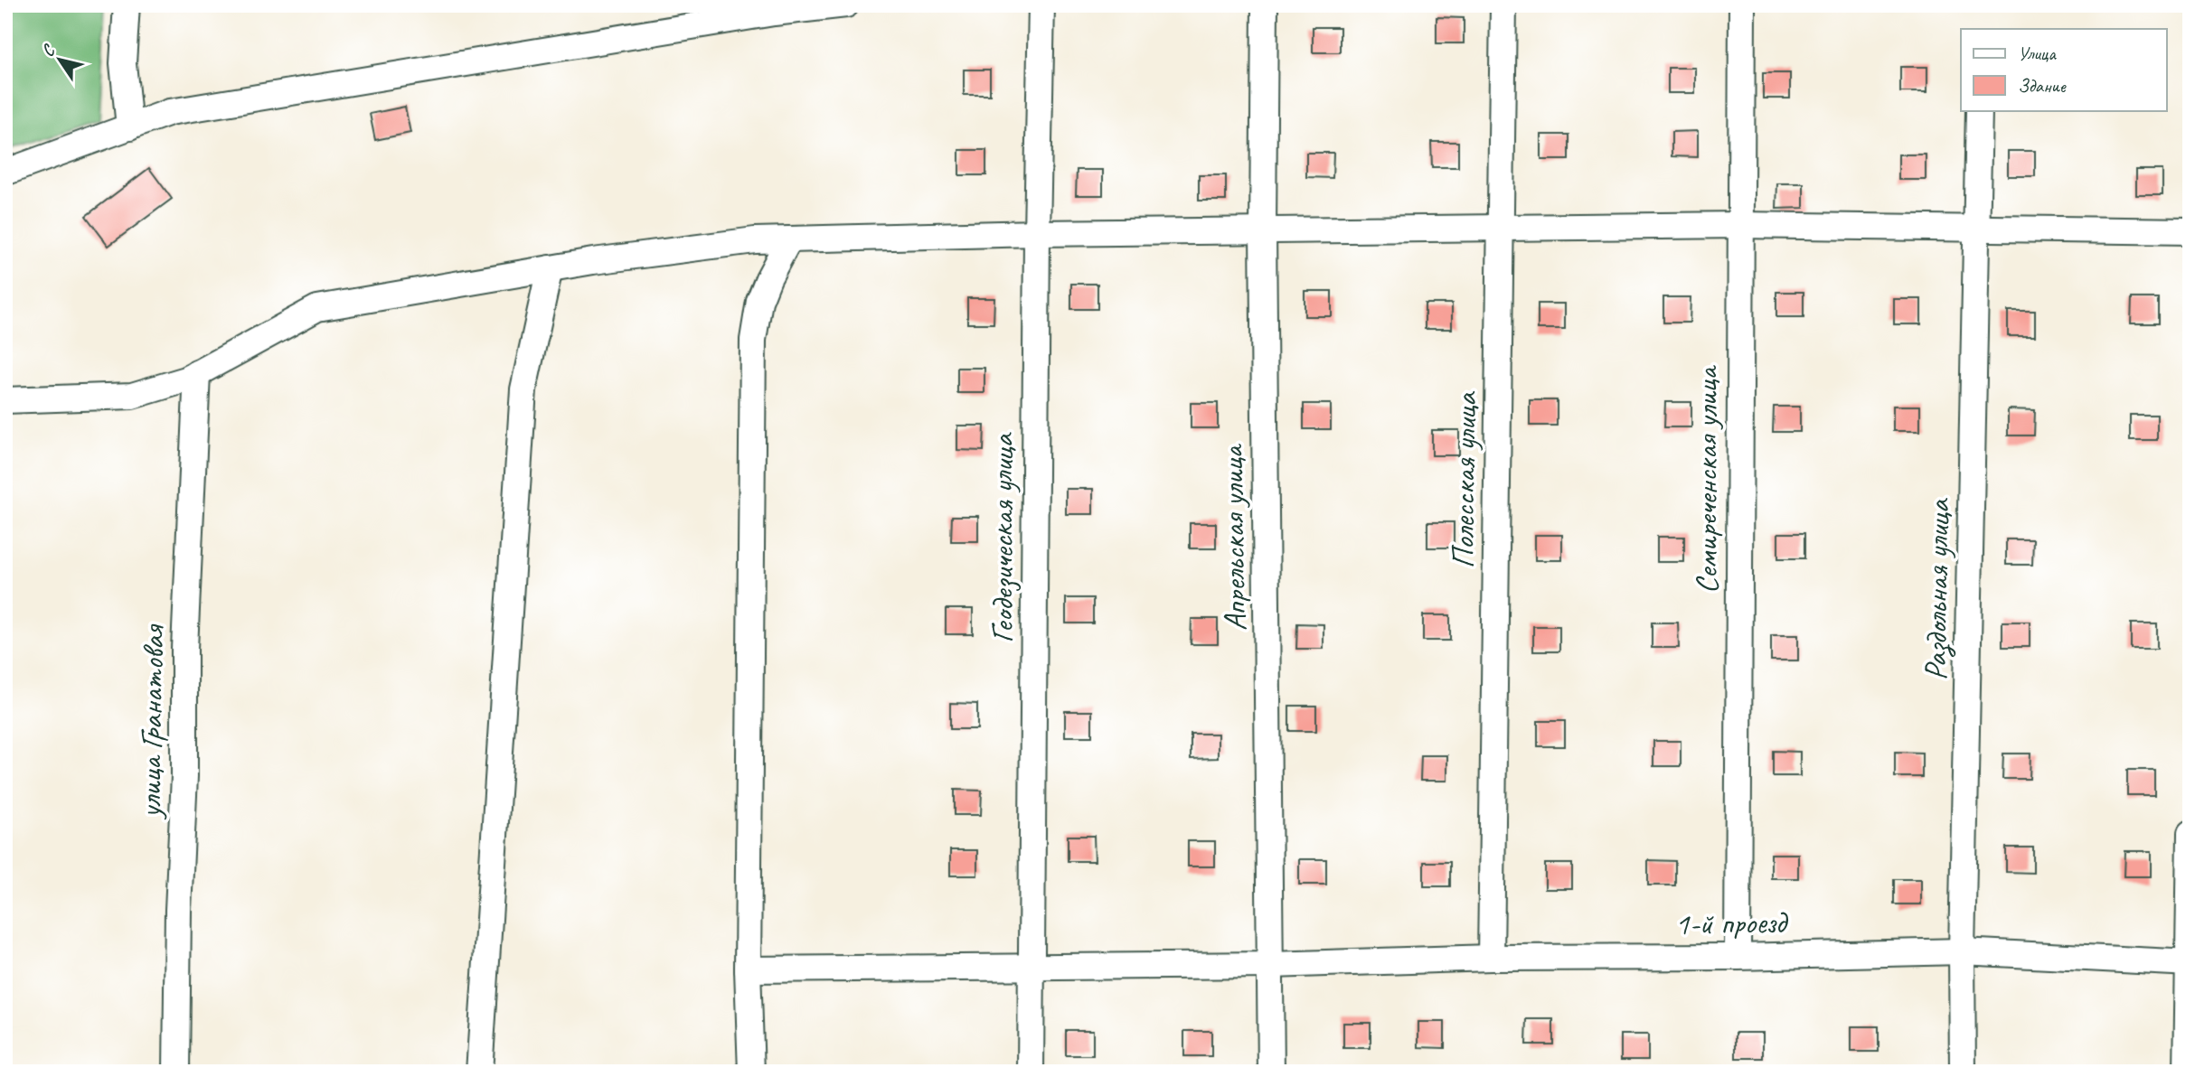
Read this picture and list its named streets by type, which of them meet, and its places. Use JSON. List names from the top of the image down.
{
  "streets": {
    "street": [
      "Полесская улица",
      "Семиреченская улица",
      "Геодезическая улица",
      "Апрельская улица",
      "Раздольная улица",
      "улица Гранатовая",
      "1-й проезд"
    ]
  },
  "crossings": [
    ["Полесская улица", "1-й проезд"],
    ["Семиреченская улица", "1-й проезд"],
    ["Геодезическая улица", "1-й проезд"],
    ["Апрельская улица", "1-й проезд"],
    ["Раздольная улица", "1-й проезд"]
  ],
  "legend": ["Улица", "Здание"],
  "north": "top left"
}
